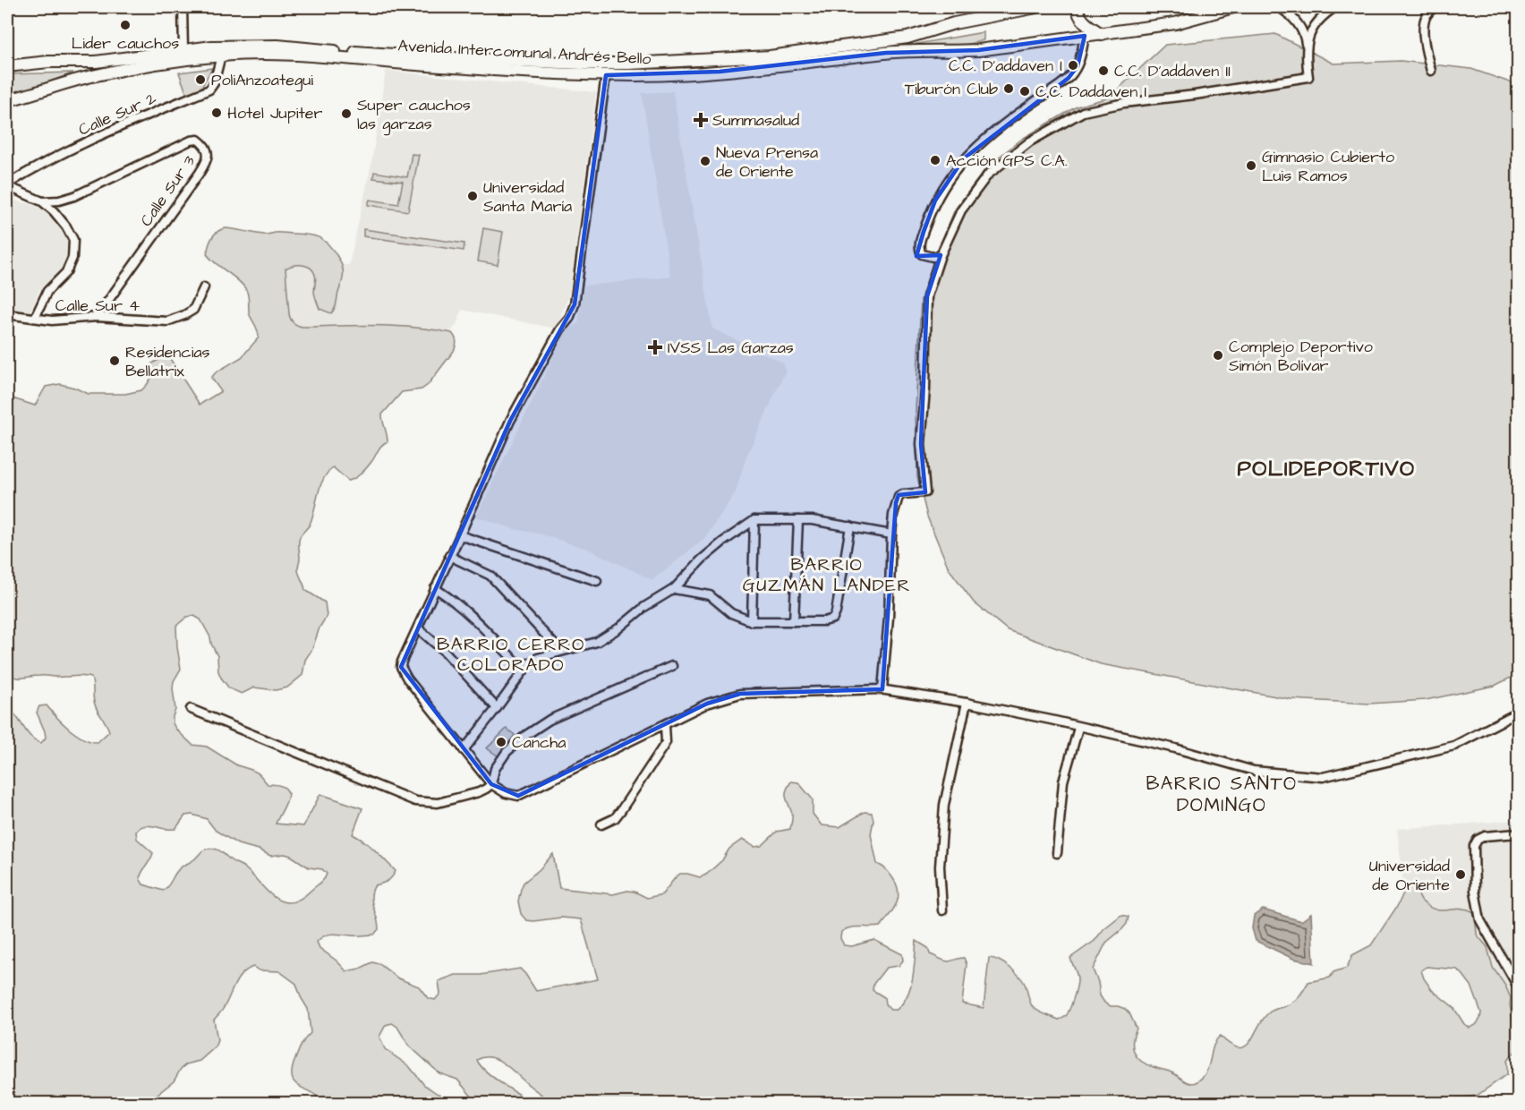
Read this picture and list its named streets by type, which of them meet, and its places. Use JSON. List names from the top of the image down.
{
  "streets": {
    "main road": ["Avenida Intercomunal Andrés Bello"],
    "street": ["Calle Sur 2", "Calle Sur 3", "Calle Sur 4"]
  },
  "crossings": [
    ["Avenida Intercomunal Andrés Bello", "Calle Sur 2"],
    ["Calle Sur 3", "Calle Sur 4"]
  ],
  "districts": [
    "POLIDEPORTIVO",
    "BARRIO GUZMÁN LANDER",
    "BARRIO CERRO COLORADO",
    "BARRIO SANTO DOMINGO"
  ],
  "places": {
    "other": [
      "Lider cauchos",
      "C.C. D'addaven I",
      "C.C. D'addaven II",
      "PoliAnzoategui",
      "Tiburón Club",
      "C.C. Daddaven I",
      "Hotel Jupiter",
      "Super cauchos las garzas",
      "Acción GPS C.A.",
      "Nueva Prensa de Oriente",
      "Gimnasio Cubierto Luis Ramos",
      "Universidad Santa María",
      "Complejo Deportivo Simón Bolívar",
      "Residencias Bellatrix",
      "Cancha",
      "Universidad de Oriente"
    ],
    "health": ["Summasalud", "IVSS Las Garzas"]
  }
}
